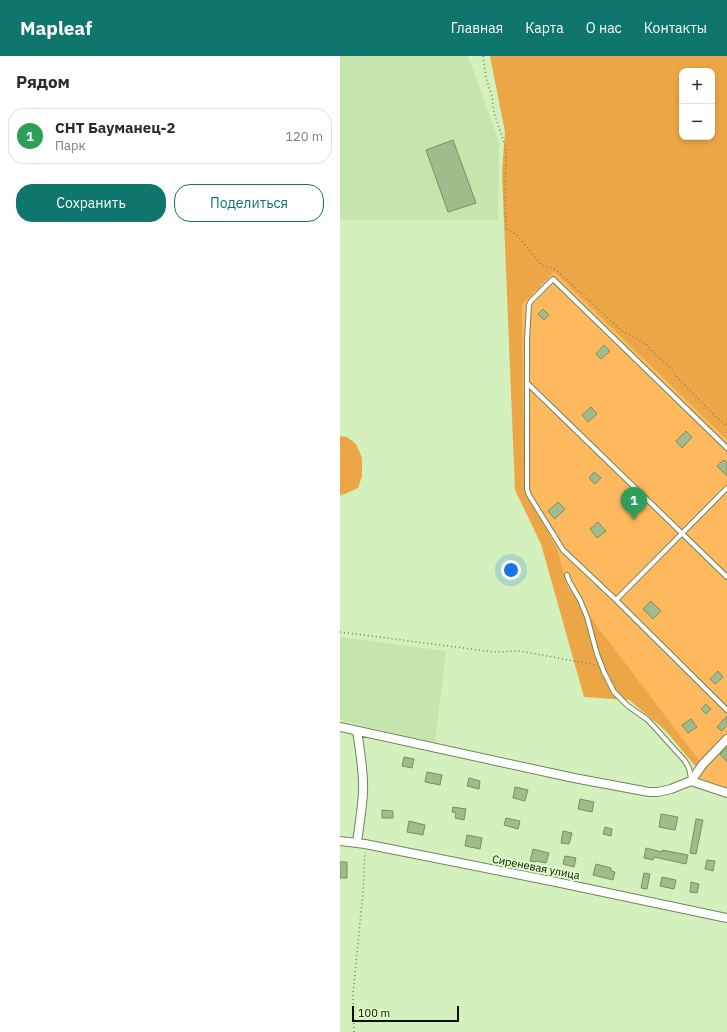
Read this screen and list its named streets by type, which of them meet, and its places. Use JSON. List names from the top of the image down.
{
  "streets": {
    "street": ["Сиреневая улица"]
  },
  "scale_bar": "100 m",
  "page": {
    "header": "Mapleaf",
    "nav": [
      "Главная",
      "Карта",
      "О нас",
      "Контакты"
    ],
    "heading": "Рядом",
    "map_buttons": ["+", "−"],
    "list": [
      {
        "mark": "1",
        "name": "СНТ Бауманец-2",
        "note": "Парк",
        "value": "120 m"
      }
    ],
    "buttons": ["Сохранить", "Поделиться"],
    "pins": "1",
    "scale": "100 m"
  }
}
